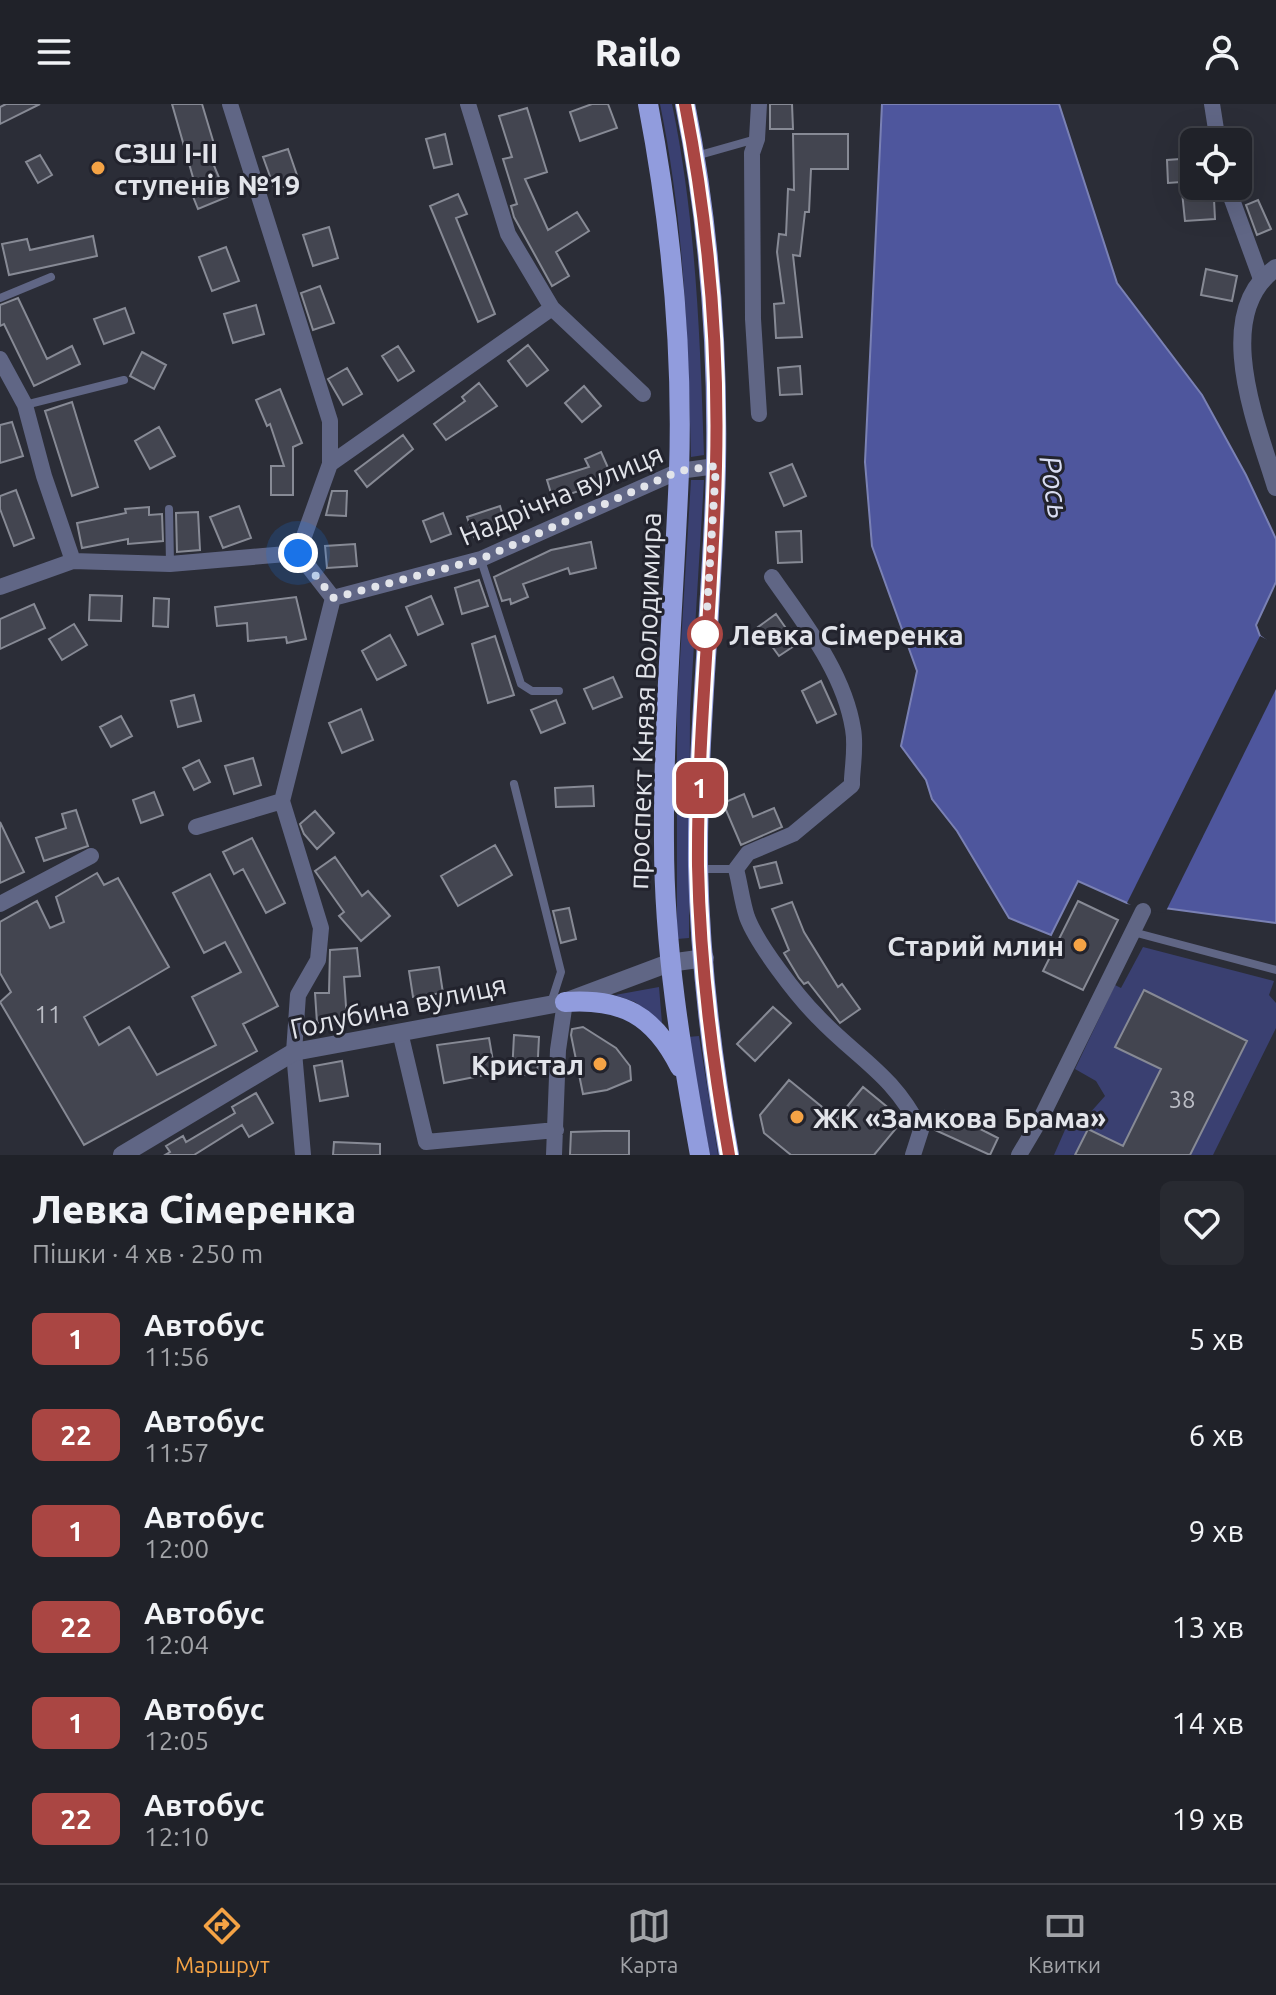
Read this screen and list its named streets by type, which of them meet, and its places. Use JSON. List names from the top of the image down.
{
  "streets": {
    "main road": ["проспект Князя Володимира"],
    "street": ["Надрічна вулиця", "Голубина вулиця"]
  },
  "crossings": [
    ["Надрічна вулиця", "проспект Князя Володимира"],
    ["проспект Князя Володимира", "Голубина вулиця"]
  ],
  "water": ["Рось"],
  "places": [
    "СЗШ I-II ступенів №19",
    "Левка Сімеренка",
    "Старий млин",
    "Кристал",
    "ЖК «Замкова Брама»"
  ],
  "lines": ["bus line 1"],
  "house_numbers": ["11", "38"],
  "page": {
    "header": "Railo",
    "on_map": "1",
    "heading": ["Левка Сімеренка", "Пішки · 4 хв · 250 m"],
    "list": [
      {
        "mark": "1",
        "name": "Автобус",
        "note": "11:56",
        "value": "5 хв"
      },
      {
        "mark": "22",
        "name": "Автобус",
        "note": "11:57",
        "value": "6 хв"
      },
      {
        "mark": "1",
        "name": "Автобус",
        "note": "12:00",
        "value": "9 хв"
      },
      {
        "mark": "22",
        "name": "Автобус",
        "note": "12:04",
        "value": "13 хв"
      },
      {
        "mark": "1",
        "name": "Автобус",
        "note": "12:05",
        "value": "14 хв"
      },
      {
        "mark": "22",
        "name": "Автобус",
        "note": "12:10",
        "value": "19 хв"
      }
    ],
    "tabs": ["Маршрут", "Карта", "Квитки"]
  }
}
